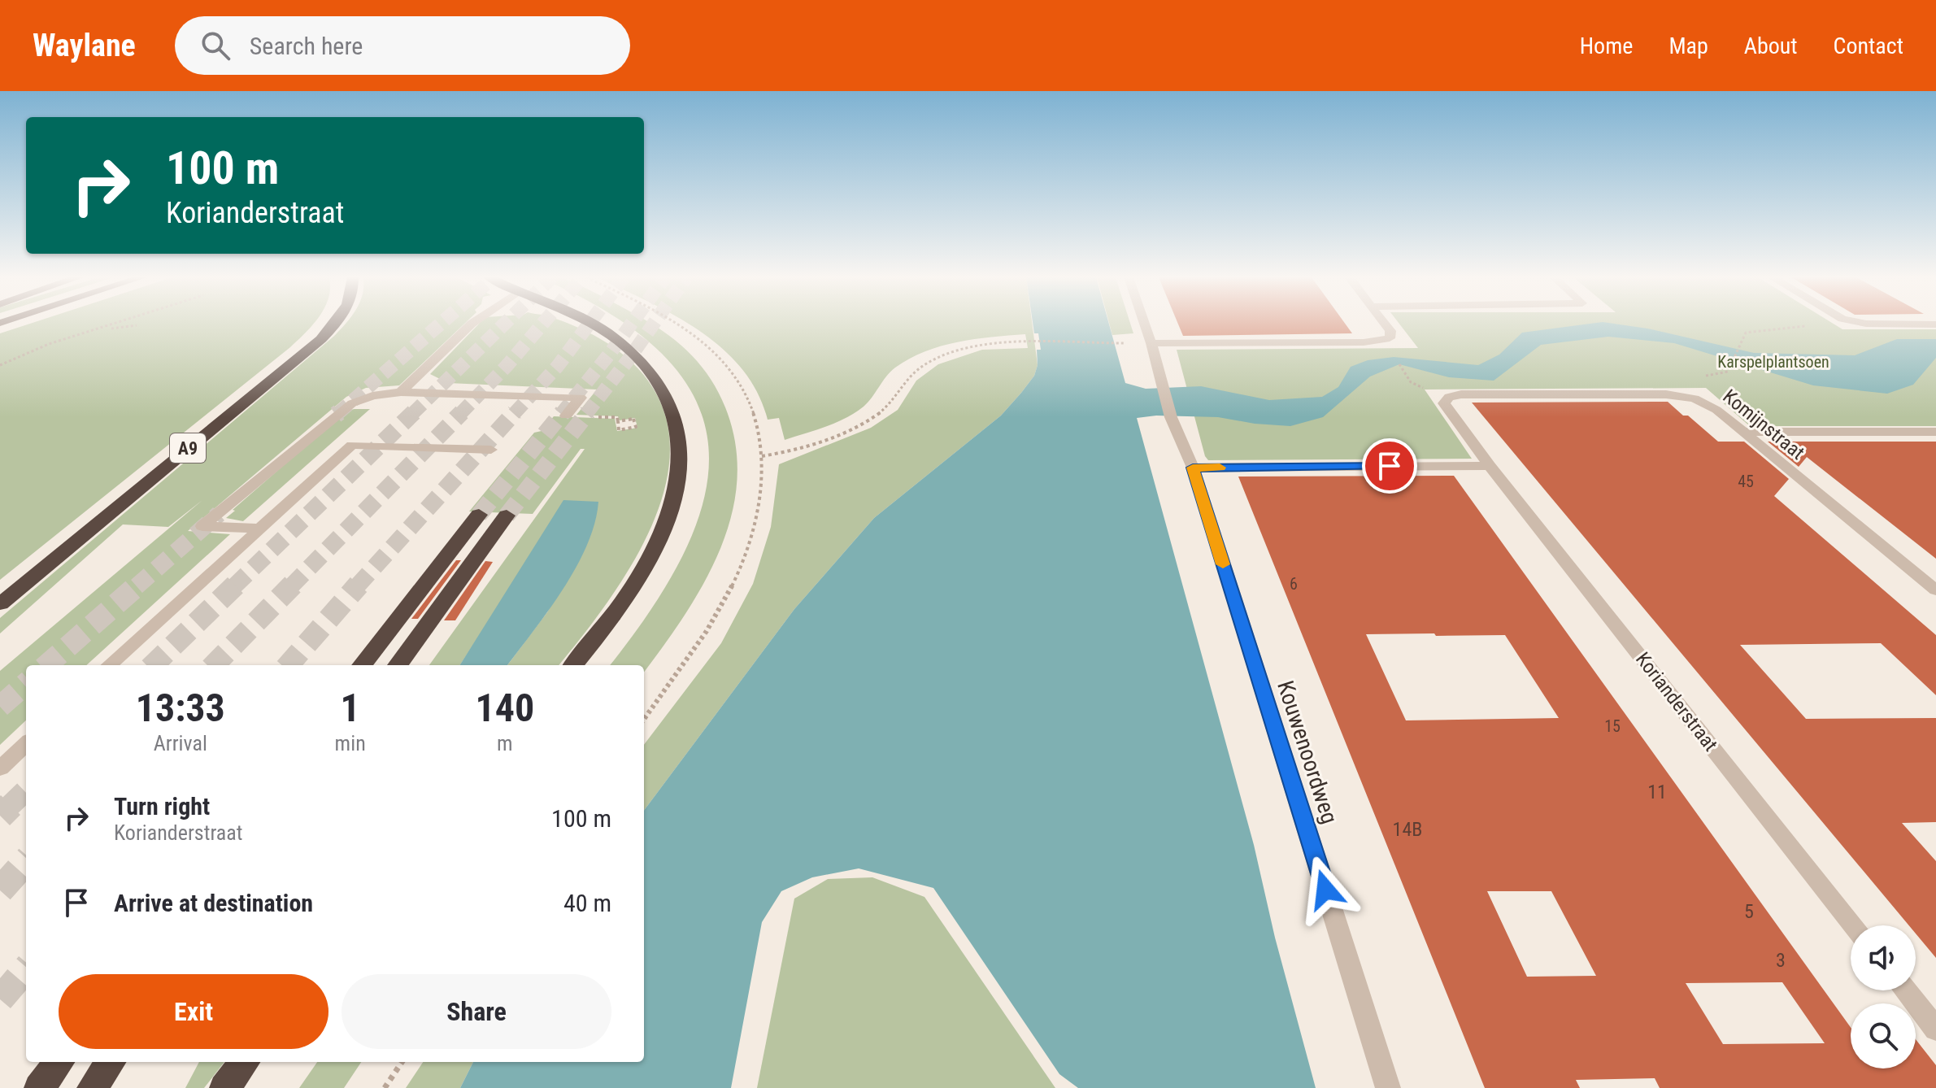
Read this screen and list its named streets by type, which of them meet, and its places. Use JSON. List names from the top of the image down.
{
  "streets": {
    "highway": ["A9"],
    "street": ["Komijnstraat", "Korianderstraat", "Kouwenoordweg"]
  },
  "crossings": [
    ["Komijnstraat", "Korianderstraat"]
  ],
  "parks": ["Karspelplantsoen"],
  "house_numbers": [
    "45",
    "6",
    "15",
    "11",
    "14B",
    "5",
    "3"
  ],
  "page": {
    "header": "Waylane",
    "search": "Search here",
    "nav": [
      "Home",
      "Map",
      "About",
      "Contact"
    ],
    "turn": ["100 m", "Korianderstraat"],
    "eta": [
      "13:33",
      "Arrival",
      "1",
      "min",
      "140",
      "m"
    ],
    "list": [
      {
        "name": "Turn right",
        "note": "Korianderstraat",
        "value": "100 m"
      },
      {
        "name": "Arrive at destination",
        "value": "40 m"
      }
    ],
    "buttons": ["Exit", "Share"]
  }
}
